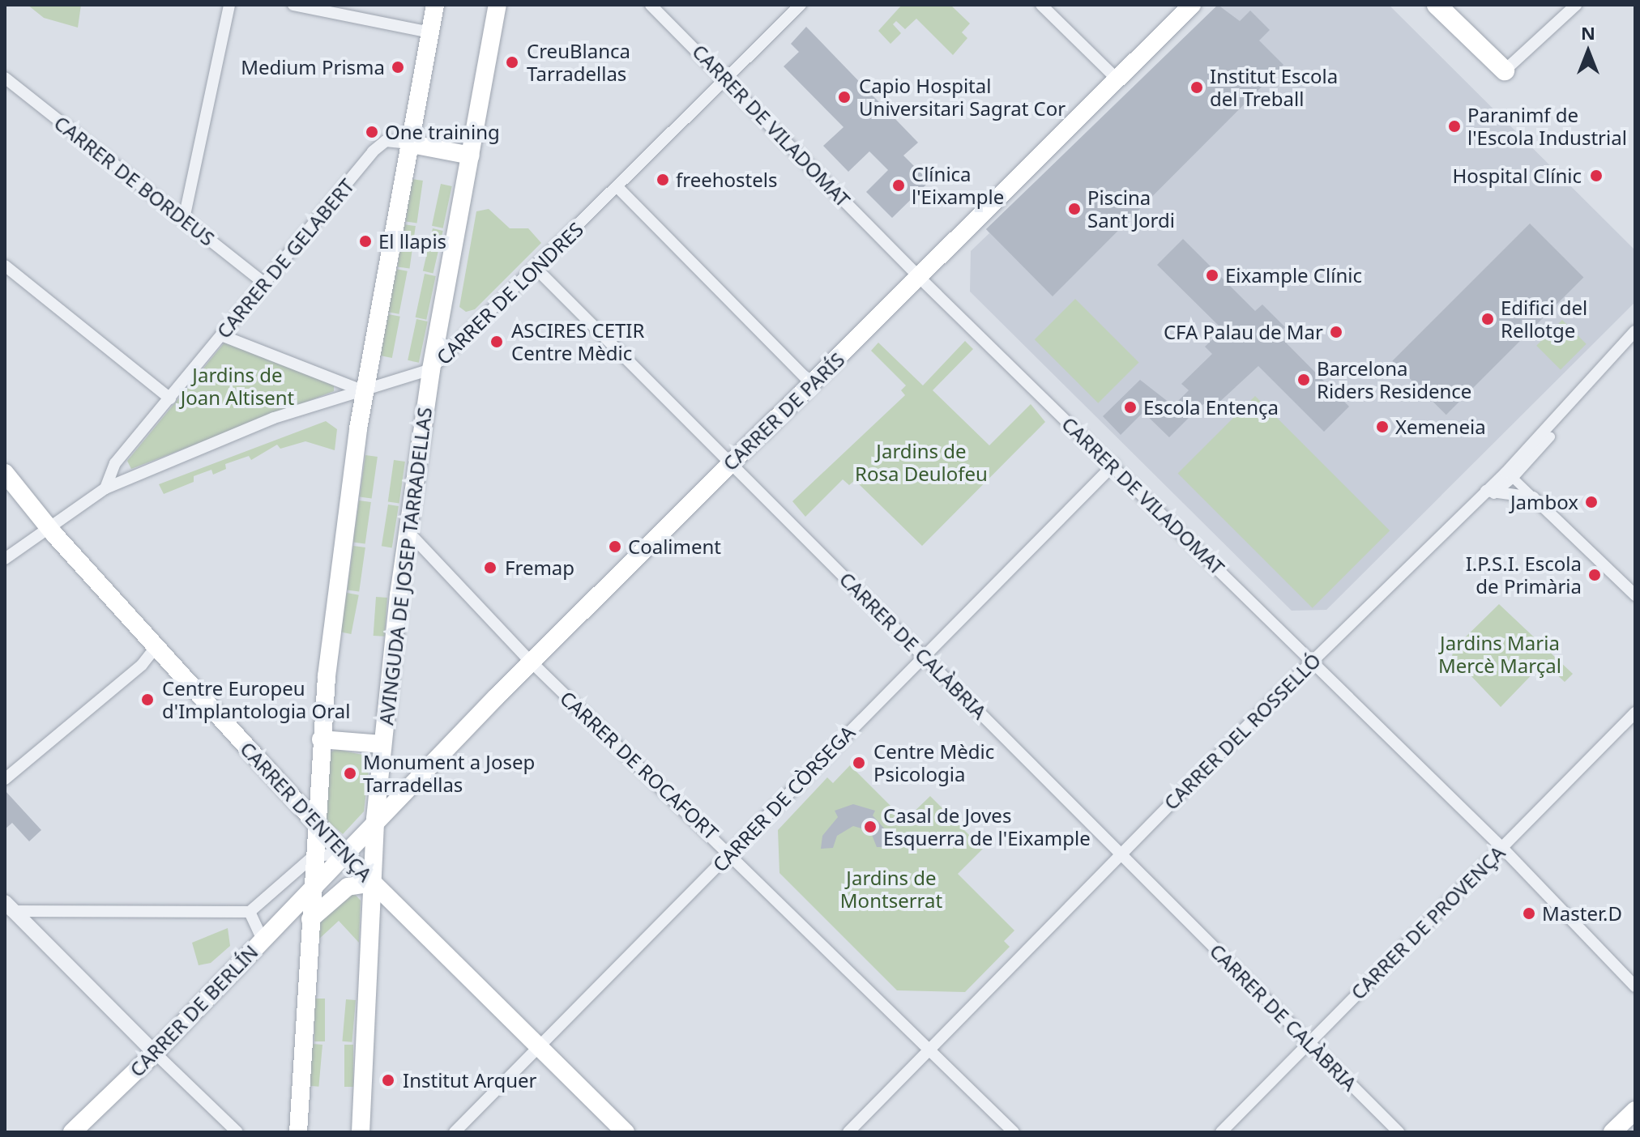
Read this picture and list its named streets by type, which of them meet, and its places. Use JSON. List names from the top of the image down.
{
  "streets": {
    "main road": [
      "CARRER DE PARÍS",
      "AVINGUDA DE JOSEP TARRADELLAS",
      "CARRER D'ENTENÇA",
      "CARRER DE BERLÍN"
    ],
    "street": [
      "CARRER DE VILADOMAT",
      "CARRER DE BORDEUS",
      "CARRER DE GELABERT",
      "CARRER DE LONDRES",
      "CARRER DE CALÀBRIA",
      "CARRER DEL ROSSELLÓ",
      "CARRER DE ROCAFORT",
      "CARRER DE CÒRSEGA",
      "CARRER DE PROVENÇA"
    ]
  },
  "crossings": [
    ["CARRER DE VILADOMAT", "CARRER DE LONDRES"],
    ["CARRER DE VILADOMAT", "CARRER DE PARÍS"],
    ["CARRER DE VILADOMAT", "CARRER DEL ROSSELLÓ"],
    ["CARRER DE VILADOMAT", "CARRER DE CÒRSEGA"],
    ["CARRER DE VILADOMAT", "CARRER DE PROVENÇA"],
    ["CARRER DE BORDEUS", "CARRER DE GELABERT"],
    ["CARRER DE GELABERT", "CARRER DE LONDRES"],
    ["CARRER DE LONDRES", "AVINGUDA DE JOSEP TARRADELLAS"],
    ["CARRER DE LONDRES", "CARRER DE CALÀBRIA"],
    ["CARRER DE LONDRES", "CARRER D'ENTENÇA"],
    ["CARRER DE PARÍS", "AVINGUDA DE JOSEP TARRADELLAS"],
    ["CARRER DE PARÍS", "CARRER DE CALÀBRIA"],
    ["CARRER DE PARÍS", "CARRER DE ROCAFORT"],
    ["AVINGUDA DE JOSEP TARRADELLAS", "CARRER DE ROCAFORT"],
    ["AVINGUDA DE JOSEP TARRADELLAS", "CARRER D'ENTENÇA"],
    ["CARRER DE CALÀBRIA", "CARRER DEL ROSSELLÓ"],
    ["CARRER DE CALÀBRIA", "CARRER DE CÒRSEGA"],
    ["CARRER DE CALÀBRIA", "CARRER DE PROVENÇA"],
    ["CARRER DEL ROSSELLÓ", "CARRER DE ROCAFORT"],
    ["CARRER DE ROCAFORT", "CARRER DE CÒRSEGA"],
    ["CARRER DE CÒRSEGA", "CARRER D'ENTENÇA"]
  ],
  "parks": [
    "Jardins de Joan Altisent",
    "Jardins de Rosa Deulofeu",
    "Jardins Maria Mercè Marçal",
    "Jardins de Montserrat"
  ],
  "places": [
    "CreuBlanca Tarradellas",
    "Medium Prisma",
    "Institut Escola del Treball",
    "Capio Hospital Universitari Sagrat Cor",
    "Paranimf de l'Escola Industrial",
    "One training",
    "Hospital Clínic",
    "freehostels",
    "Clínica l'Eixample",
    "Piscina Sant Jordi",
    "El llapis",
    "Eixample Clínic",
    "Edifici del Rellotge",
    "CFA Palau de Mar",
    "ASCIRES CETIR Centre Mèdic",
    "Barcelona Riders Residence",
    "Escola Entença",
    "Xemeneia",
    "Jambox",
    "Coaliment",
    "Fremap",
    "I.P.S.I. Escola de Primària",
    "Centre Europeu d'Implantologia Oral",
    "Centre Mèdic Psicologia",
    "Monument a Josep Tarradellas",
    "Casal de Joves Esquerra de l'Eixample",
    "Master.D",
    "Institut Arquer"
  ],
  "north": "top"
}
